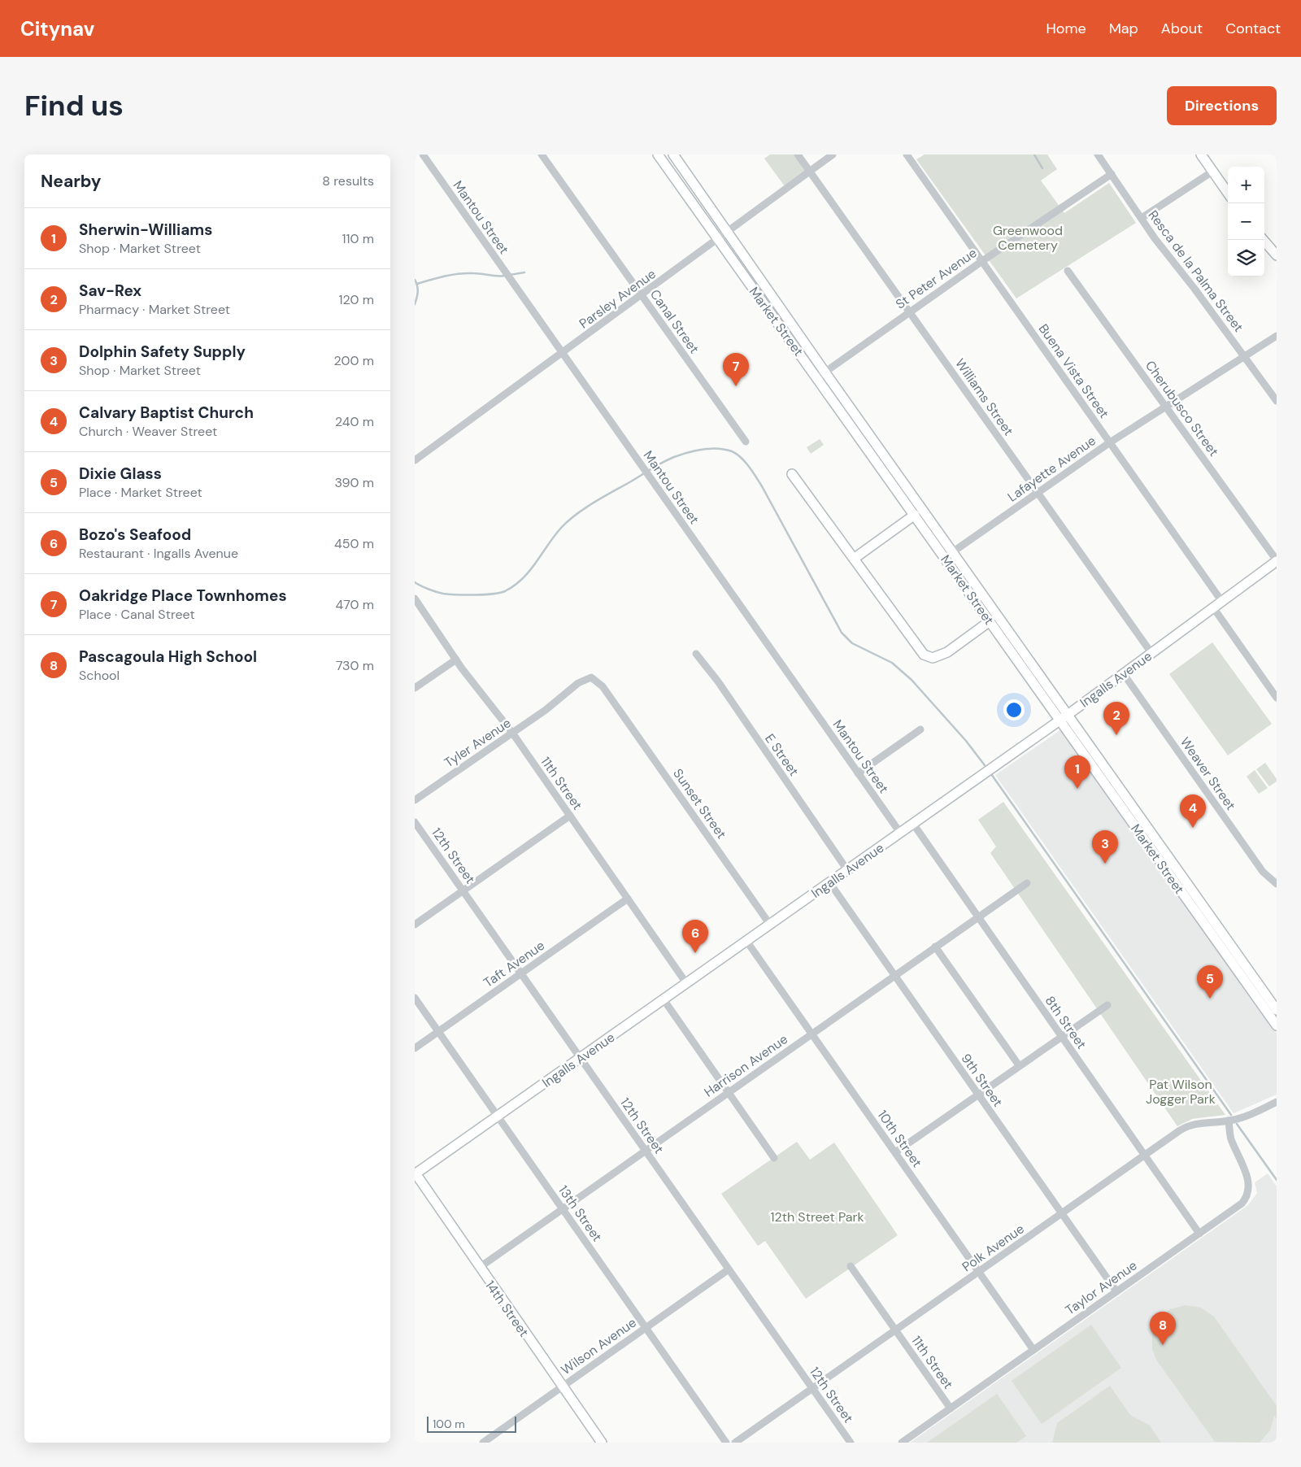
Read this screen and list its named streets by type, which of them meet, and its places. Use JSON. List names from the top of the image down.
{
  "streets": {
    "street": [
      "Mantou Street",
      "Resca de la Palma Street",
      "St Peter Avenue",
      "Parsley Avenue",
      "Canal Street",
      "Market Street",
      "Buena Vista Street",
      "Williams Street",
      "Cherubusco Street",
      "Lafayette Avenue",
      "Ingalls Avenue",
      "Tyler Avenue",
      "E Street",
      "Weaver Street",
      "11th Street",
      "Sunset Street",
      "12th Street",
      "Taft Avenue",
      "8th Street",
      "Harrison Avenue",
      "9th Street",
      "10th Street",
      "13th Street",
      "Polk Avenue",
      "Taylor Avenue",
      "14th Street",
      "Wilson Avenue"
    ]
  },
  "crossings": [
    ["Mantou Street", "Parsley Avenue"],
    ["Mantou Street", "Ingalls Avenue"],
    ["Resca de la Palma Street", "St Peter Avenue"],
    ["Resca de la Palma Street", "Lafayette Avenue"],
    ["St Peter Avenue", "Market Street"],
    ["St Peter Avenue", "Buena Vista Street"],
    ["St Peter Avenue", "Williams Street"],
    ["Parsley Avenue", "Canal Street"],
    ["Parsley Avenue", "Market Street"],
    ["Parsley Avenue", "Williams Street"],
    ["Market Street", "Lafayette Avenue"],
    ["Market Street", "Ingalls Avenue"],
    ["Buena Vista Street", "Lafayette Avenue"],
    ["Buena Vista Street", "Ingalls Avenue"],
    ["Williams Street", "Lafayette Avenue"],
    ["Williams Street", "Ingalls Avenue"],
    ["Cherubusco Street", "Lafayette Avenue"],
    ["Cherubusco Street", "Ingalls Avenue"],
    ["Ingalls Avenue", "E Street"],
    ["Ingalls Avenue", "Weaver Street"],
    ["Ingalls Avenue", "11th Street"],
    ["Ingalls Avenue", "Sunset Street"],
    ["Ingalls Avenue", "12th Street"],
    ["Ingalls Avenue", "8th Street"],
    ["Ingalls Avenue", "9th Street"],
    ["Ingalls Avenue", "10th Street"],
    ["Ingalls Avenue", "13th Street"],
    ["Ingalls Avenue", "14th Street"],
    ["Tyler Avenue", "11th Street"],
    ["Tyler Avenue", "Sunset Street"],
    ["11th Street", "Taft Avenue"],
    ["11th Street", "Polk Avenue"],
    ["11th Street", "Taylor Avenue"],
    ["12th Street", "Taft Avenue"],
    ["12th Street", "Harrison Avenue"],
    ["12th Street", "Polk Avenue"],
    ["12th Street", "Wilson Avenue"],
    ["Taft Avenue", "13th Street"],
    ["8th Street", "Harrison Avenue"],
    ["8th Street", "Polk Avenue"],
    ["8th Street", "Taylor Avenue"],
    ["Harrison Avenue", "9th Street"],
    ["Harrison Avenue", "10th Street"],
    ["Harrison Avenue", "13th Street"],
    ["Harrison Avenue", "14th Street"],
    ["9th Street", "Polk Avenue"],
    ["9th Street", "Taylor Avenue"],
    ["10th Street", "Polk Avenue"],
    ["10th Street", "Taylor Avenue"],
    ["13th Street", "Wilson Avenue"],
    ["Polk Avenue", "Taylor Avenue"],
    ["14th Street", "Wilson Avenue"]
  ],
  "parks": ["Greenwood Cemetery", "Pat Wilson Jogger Park", "12th Street Park"],
  "scale_bar": "100 m",
  "page": {
    "header": "Citynav",
    "nav": [
      "Home",
      "Map",
      "About",
      "Contact"
    ],
    "buttons": "Directions",
    "title": "Find us",
    "heading": ["Nearby", "8 results"],
    "map_buttons": ["+", "−"],
    "list": [
      {
        "mark": "1",
        "name": "Sherwin-Williams",
        "note": "Shop · Market Street",
        "value": "110 m"
      },
      {
        "mark": "2",
        "name": "Sav-Rex",
        "note": "Pharmacy · Market Street",
        "value": "120 m"
      },
      {
        "mark": "3",
        "name": "Dolphin Safety Supply",
        "note": "Shop · Market Street",
        "value": "200 m"
      },
      {
        "mark": "4",
        "name": "Calvary Baptist Church",
        "note": "Church · Weaver Street",
        "value": "240 m"
      },
      {
        "mark": "5",
        "name": "Dixie Glass",
        "note": "Place · Market Street",
        "value": "390 m"
      },
      {
        "mark": "6",
        "name": "Bozo's Seafood",
        "note": "Restaurant · Ingalls Avenue",
        "value": "450 m"
      },
      {
        "mark": "7",
        "name": "Oakridge Place Townhomes",
        "note": "Place · Canal Street",
        "value": "470 m"
      },
      {
        "mark": "8",
        "name": "Pascagoula High School",
        "note": "School",
        "value": "730 m"
      }
    ],
    "pins": [
      "7",
      "2",
      "1",
      "4",
      "3",
      "6",
      "5",
      "8"
    ],
    "scale": "100 m"
  }
}
